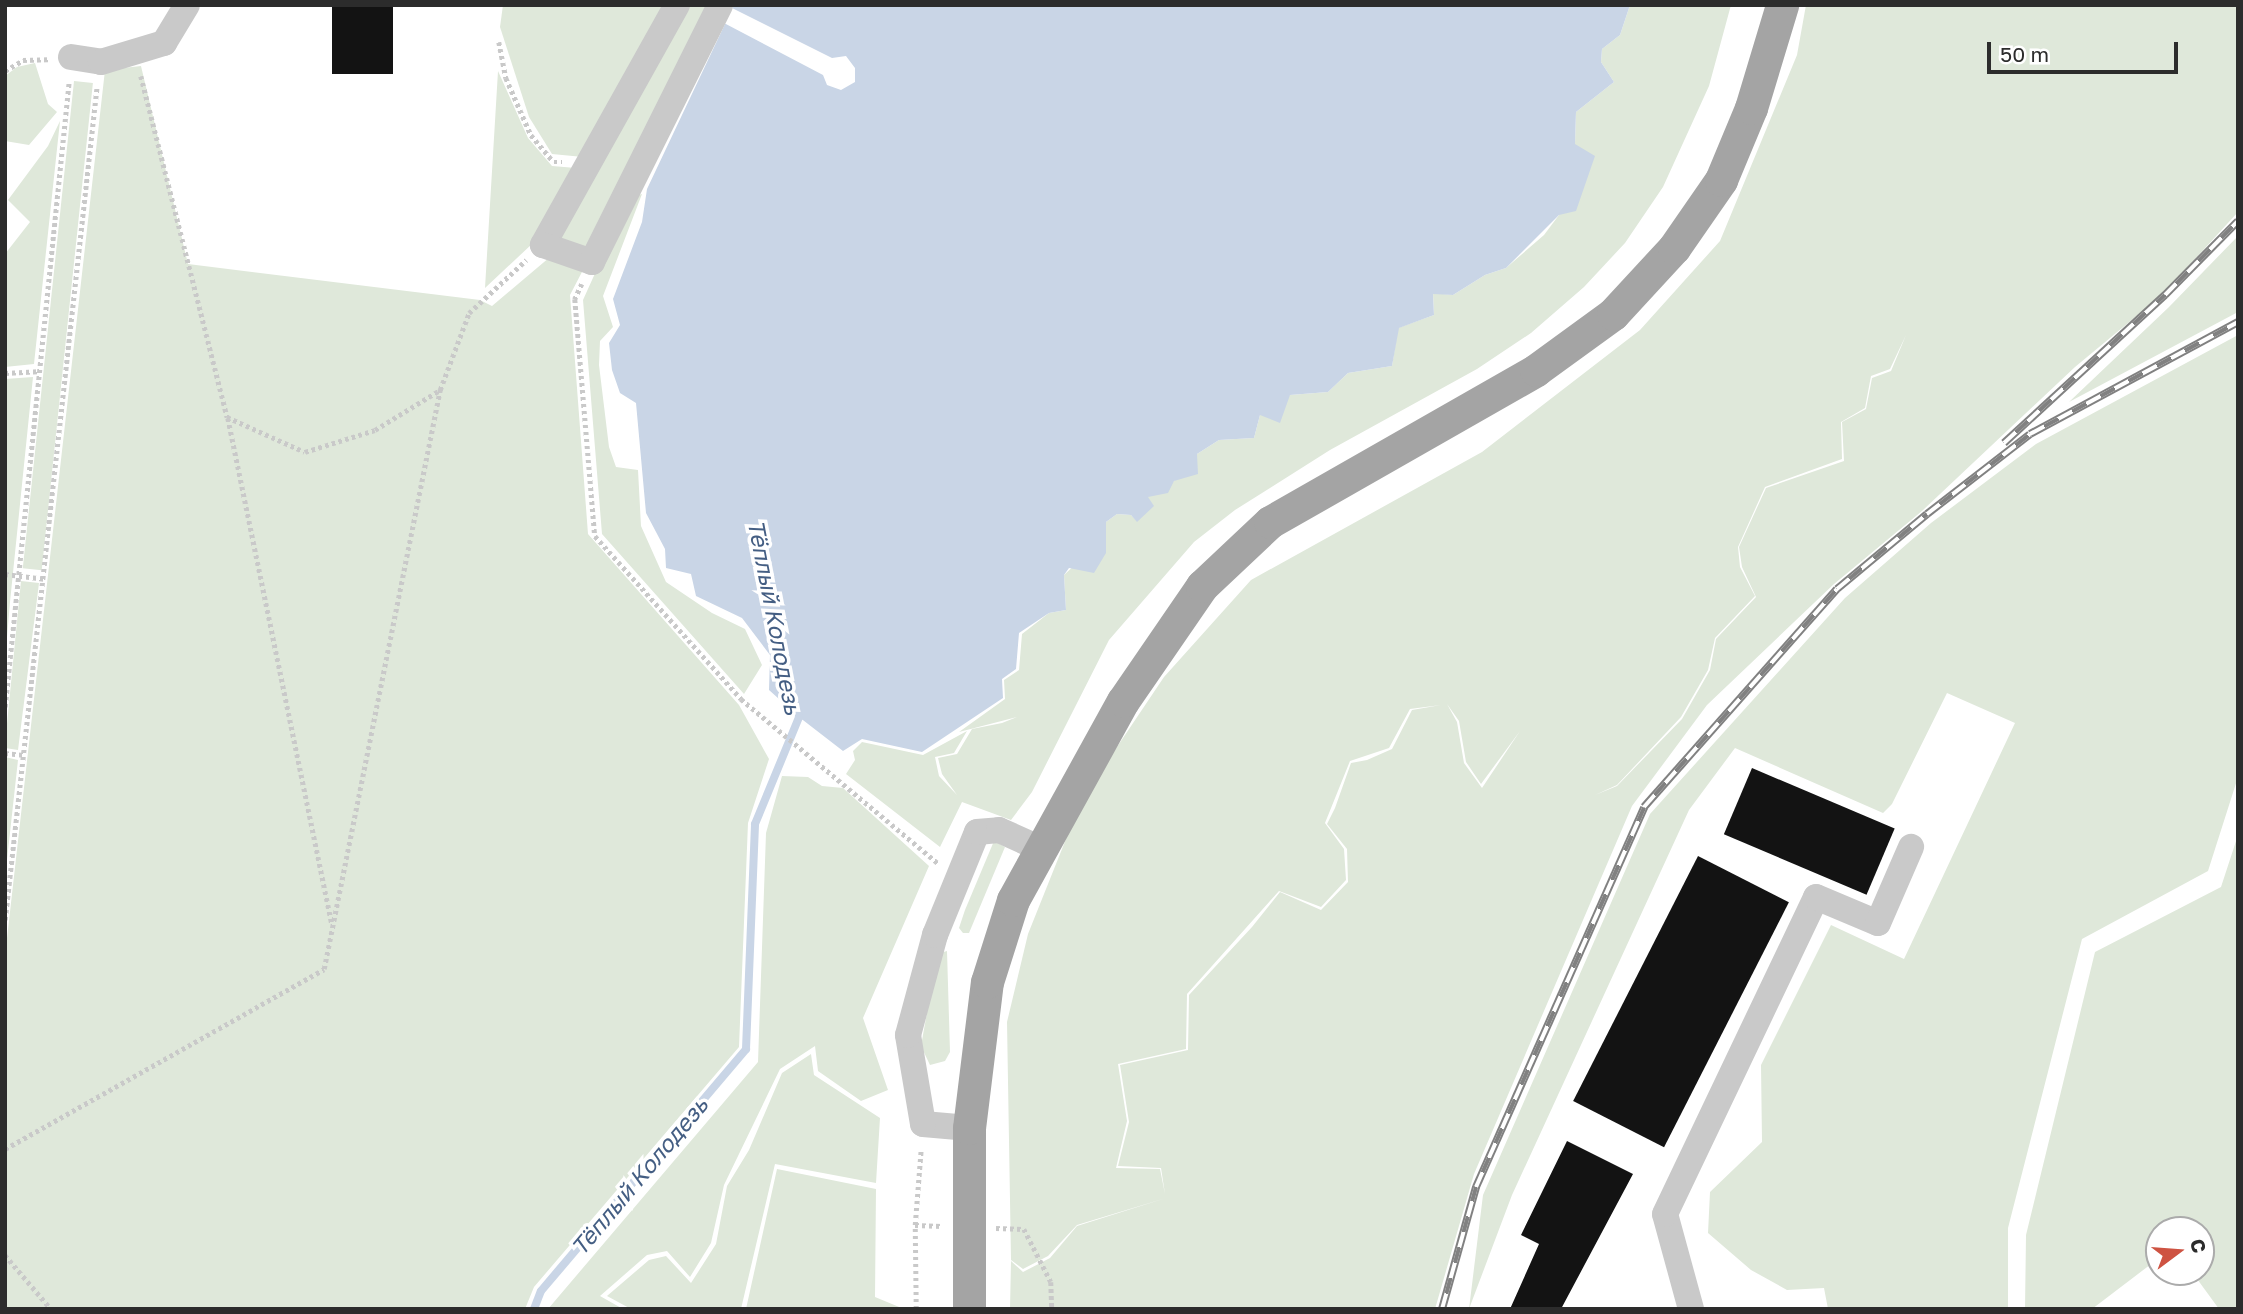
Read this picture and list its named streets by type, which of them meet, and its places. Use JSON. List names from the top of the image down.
{
  "water": ["Тёплый Колодезь"],
  "scale_bar": "50 m",
  "north": "right"
}
